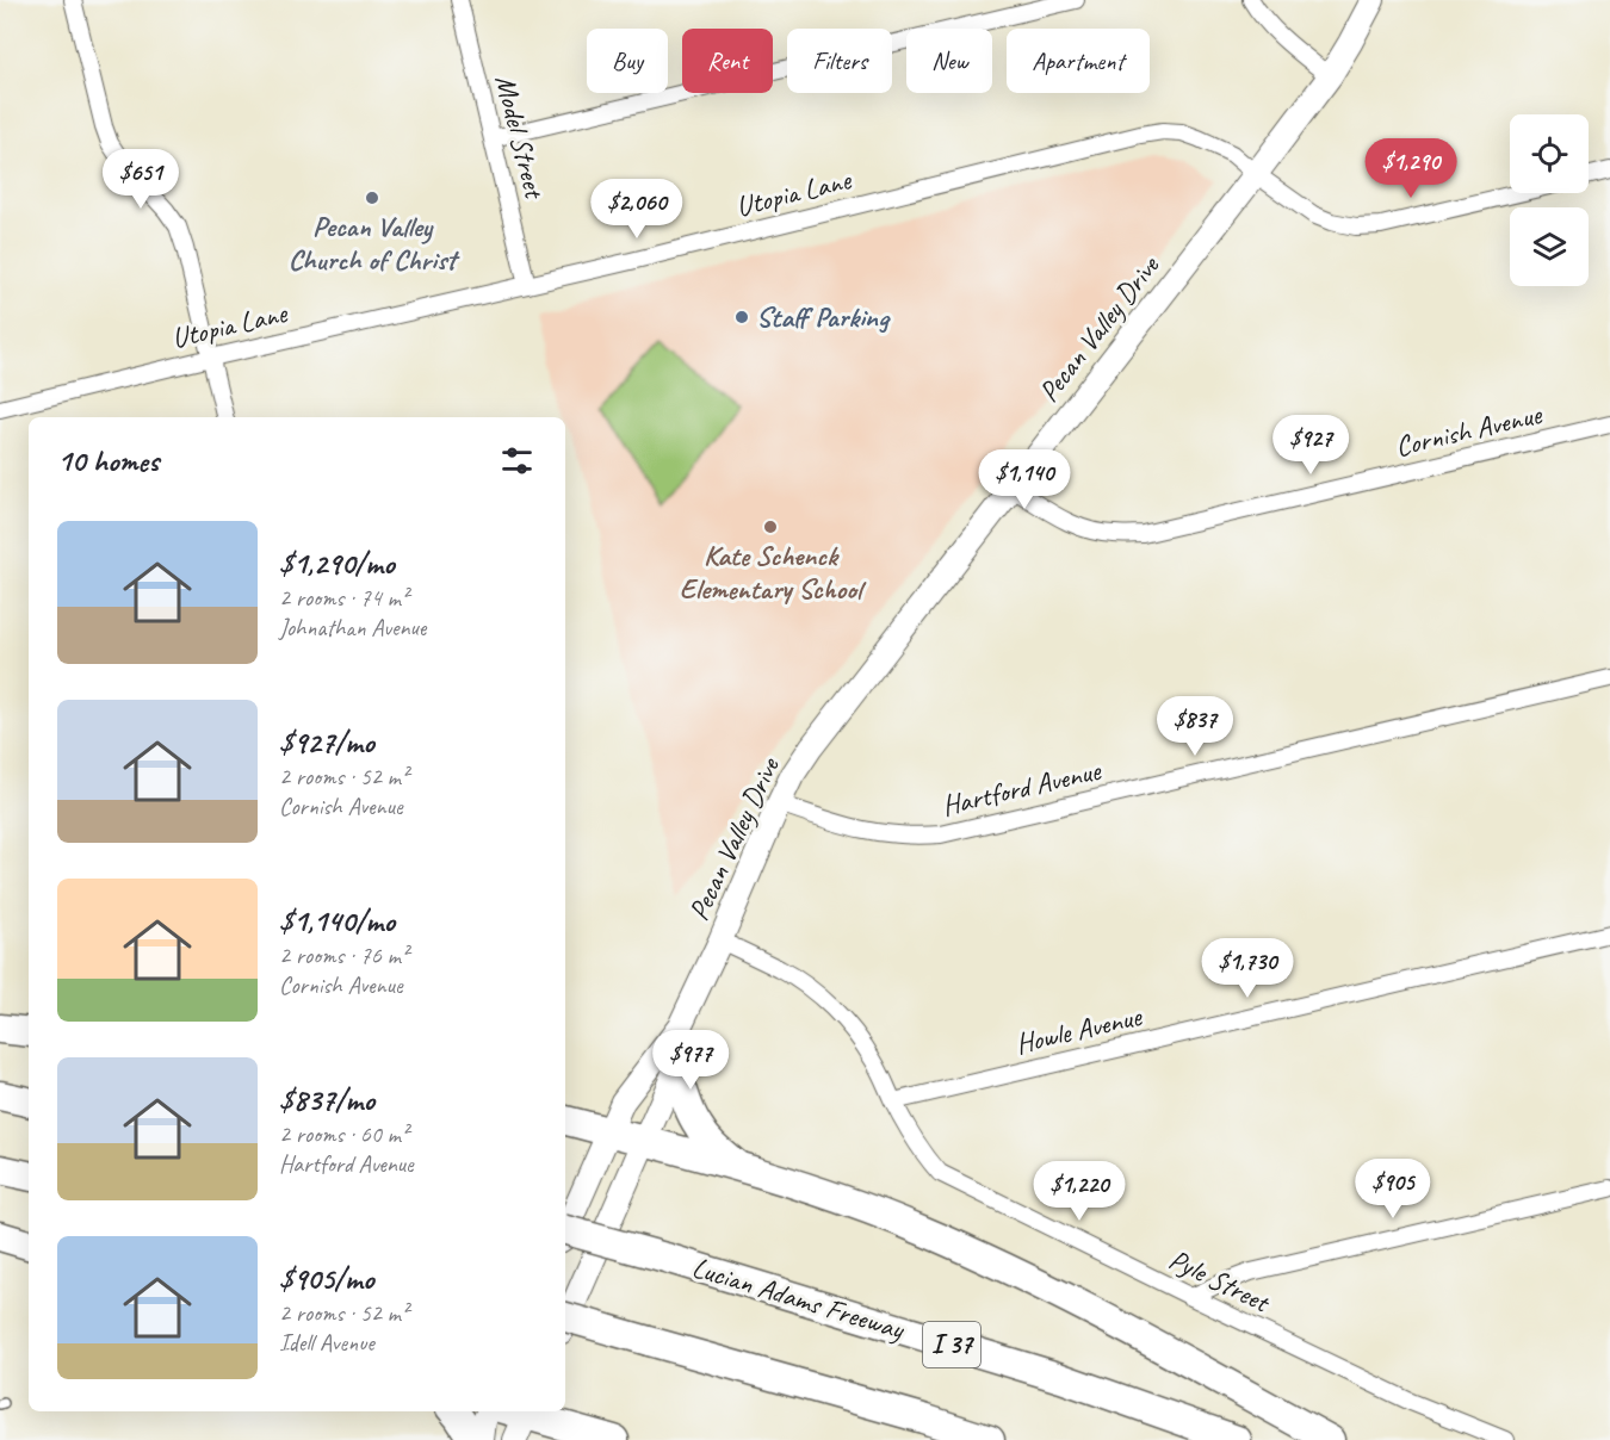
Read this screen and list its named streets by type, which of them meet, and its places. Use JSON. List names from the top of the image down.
{
  "streets": {
    "highway": ["Lucian Adams Freeway", "I 37"],
    "main road": ["Pecan Valley Drive"],
    "street": [
      "Model Street",
      "Utopia Lane",
      "Cornish Avenue",
      "Hartford Avenue",
      "Howle Avenue",
      "Pyle Street"
    ]
  },
  "crossings": [
    ["Model Street", "Utopia Lane"],
    ["Utopia Lane", "Pecan Valley Drive"],
    ["Pecan Valley Drive", "Cornish Avenue"],
    ["Pecan Valley Drive", "Hartford Avenue"],
    ["Pecan Valley Drive", "Pyle Street"],
    ["Howle Avenue", "Pyle Street"]
  ],
  "places": ["Pecan Valley Church of Christ", "Staff Parking", "Kate Schenck Elementary School"],
  "page": {
    "chip": [
      "Buy",
      "Rent",
      "Filters",
      "New",
      "Apartment"
    ],
    "price": [
      "$1,290",
      "$651",
      "$2,060",
      "$927",
      "$1,140",
      "$837",
      "$1,730",
      "$977",
      "$905",
      "$1,220"
    ],
    "heading": "10 homes",
    "list": [
      {
        "name": "$1,290/mo",
        "note": "2 rooms · 74 m² · Johnathan Avenue"
      },
      {
        "name": "$927/mo",
        "note": "2 rooms · 52 m² · Cornish Avenue"
      },
      {
        "name": "$1,140/mo",
        "note": "2 rooms · 76 m² · Cornish Avenue"
      },
      {
        "name": "$837/mo",
        "note": "2 rooms · 60 m² · Hartford Avenue"
      },
      {
        "name": "$905/mo",
        "note": "2 rooms · 52 m² · Idell Avenue"
      }
    ]
  }
}
